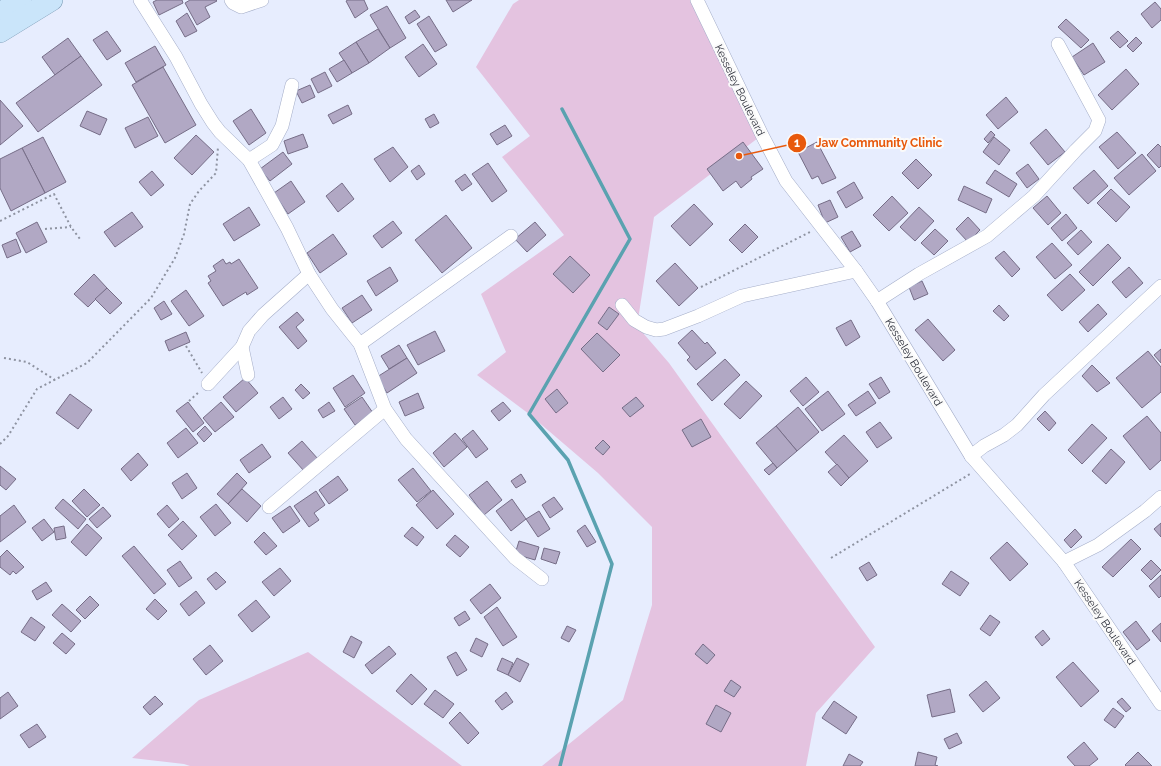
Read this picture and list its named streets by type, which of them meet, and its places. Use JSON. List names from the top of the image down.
{
  "streets": {
    "street": ["Kesseley Boulevard"]
  },
  "places": ["Jaw Community Clinic"]
}
